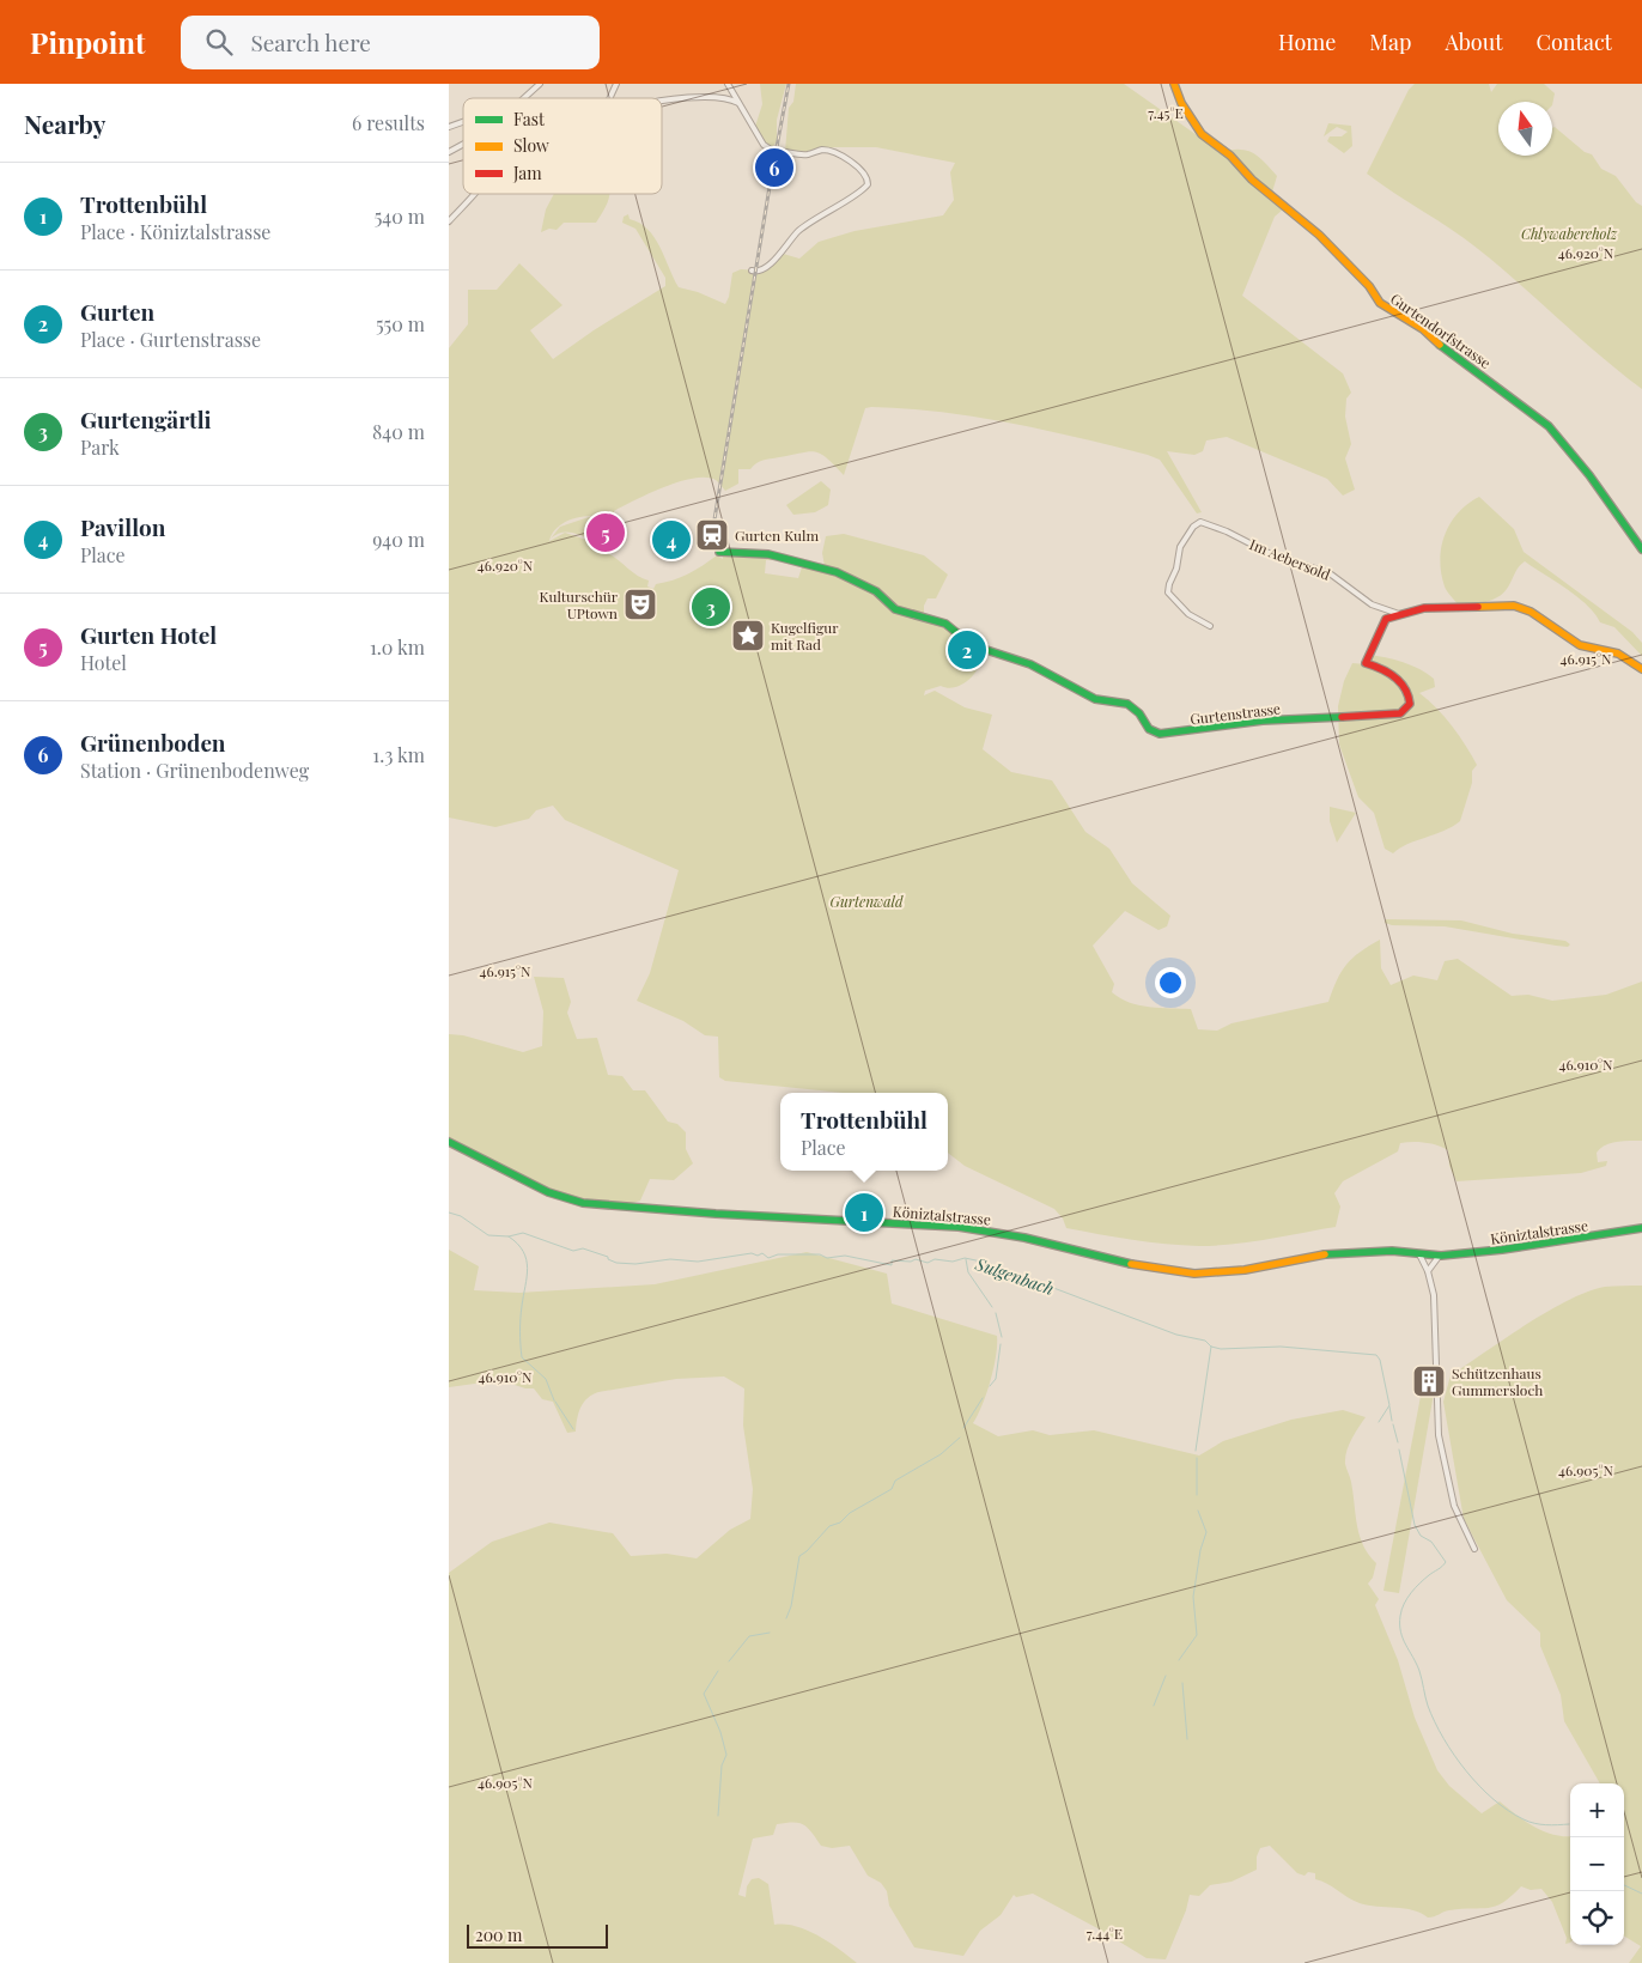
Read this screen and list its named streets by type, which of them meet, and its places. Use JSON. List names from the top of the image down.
{
  "streets": {
    "street": [
      "Gurtendorfstrasse",
      "Im Aebersold",
      "Gurtenstrasse",
      "Köniztalstrasse"
    ]
  },
  "crossings": [
    ["Im Aebersold", "Gurtenstrasse"]
  ],
  "water": ["Sulgenbach"],
  "parks": ["Chlywabereholz", "Gurtenwald"],
  "places": {
    "station": ["Gurten Kulm"],
    "theatre": ["Kulturschür UPtown"],
    "place": ["Kugelfigur mit Rad"],
    "building": ["Schützenhaus Gummersloch"]
  },
  "legend": ["Fast", "Slow", "Jam"],
  "scale_bar": "200 m",
  "north": "top",
  "page": {
    "header": "Pinpoint",
    "search": "Search here",
    "nav": [
      "Home",
      "Map",
      "About",
      "Contact"
    ],
    "heading": ["Nearby", "6 results"],
    "pins": [
      "6",
      "5",
      "4",
      "3",
      "2",
      "1"
    ],
    "list": [
      {
        "mark": "1",
        "name": "Trottenbühl",
        "note": "Place · Köniztalstrasse",
        "value": "540 m"
      },
      {
        "mark": "2",
        "name": "Gurten",
        "note": "Place · Gurtenstrasse",
        "value": "550 m"
      },
      {
        "mark": "3",
        "name": "Gurtengärtli",
        "note": "Park",
        "value": "840 m"
      },
      {
        "mark": "4",
        "name": "Pavillon",
        "note": "Place",
        "value": "940 m"
      },
      {
        "mark": "5",
        "name": "Gurten Hotel",
        "note": "Hotel",
        "value": "1.0 km"
      },
      {
        "mark": "6",
        "name": "Grünenboden",
        "note": "Station · Grünenbodenweg",
        "value": "1.3 km"
      }
    ],
    "popup": ["Trottenbühl", "Place"],
    "map_buttons": ["+", "−"],
    "scale": "200 m"
  },
  "coordinates": [
    "7.45°E",
    "46.920°N",
    "46.915°N",
    "46.910°N",
    "46.905°N",
    "7.44°E"
  ]
}
